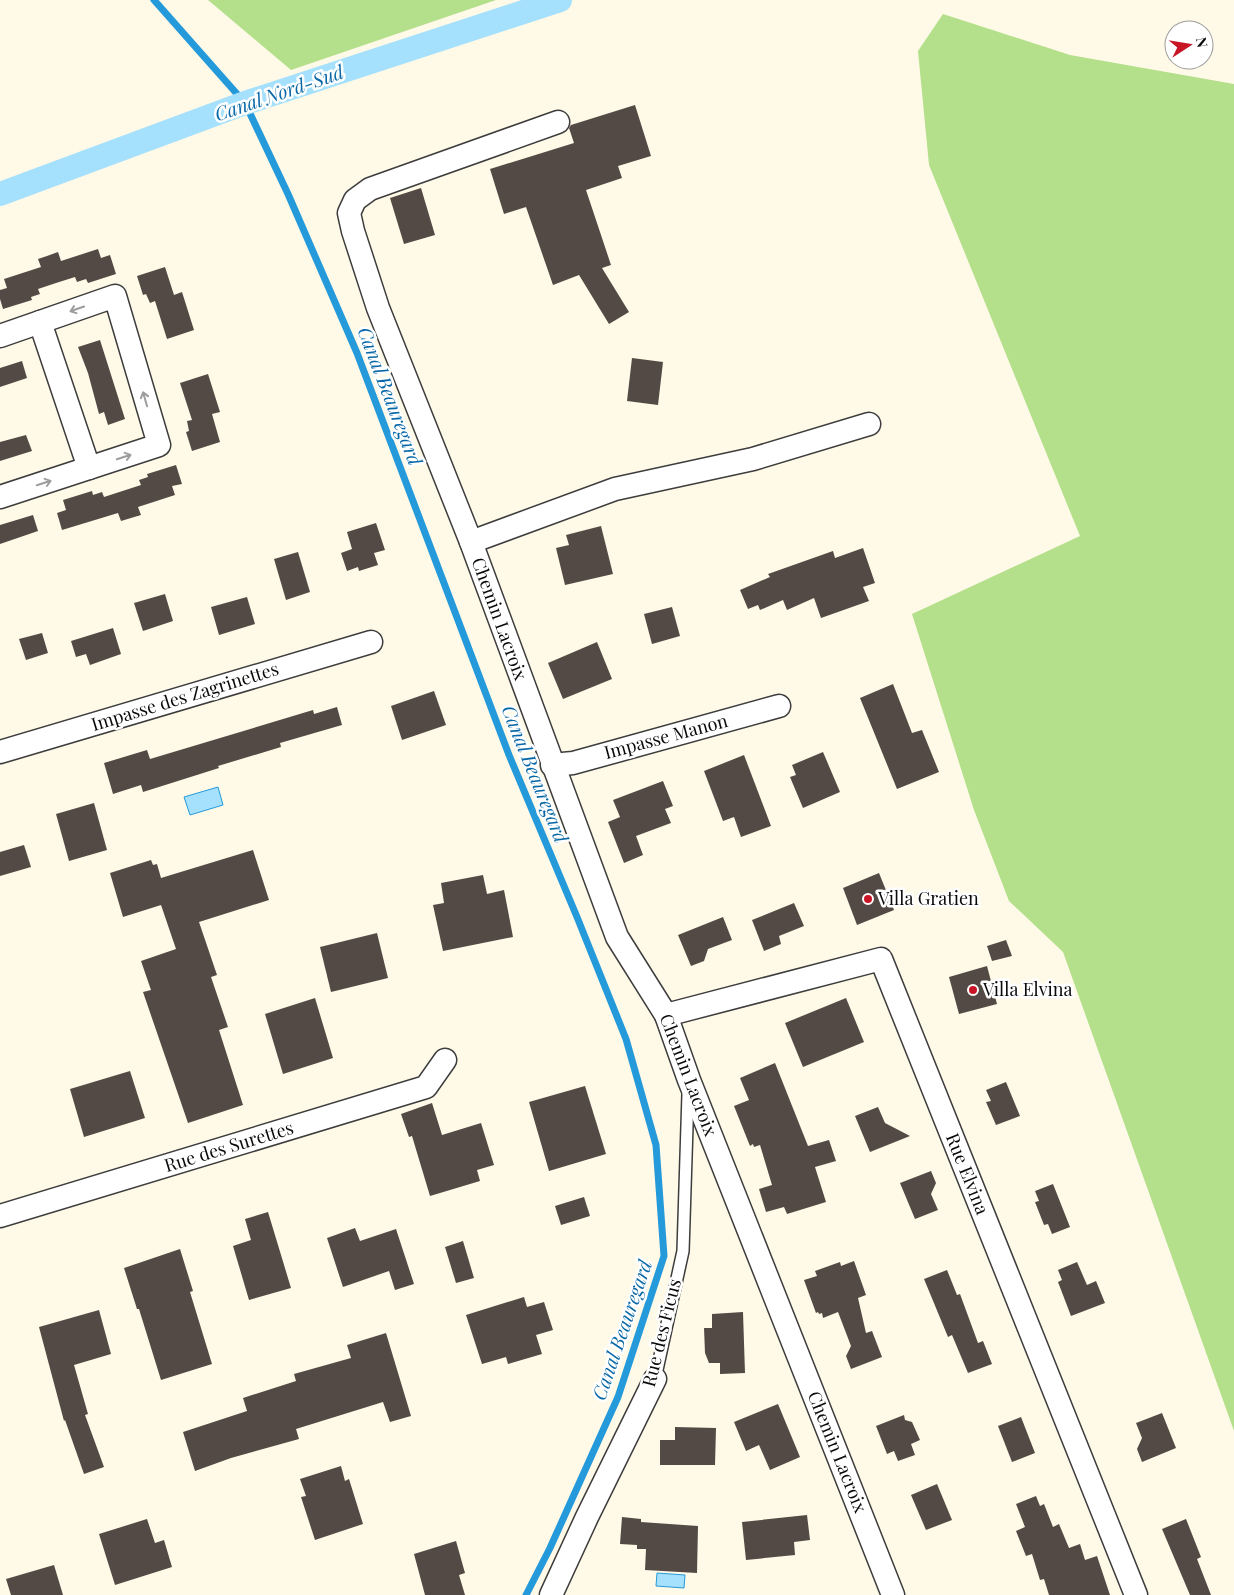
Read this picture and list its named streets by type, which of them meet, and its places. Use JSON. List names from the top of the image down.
{
  "streets": {
    "street": [
      "Chemin Lacroix",
      "Impasse des Zagrinettes",
      "Impasse Manon",
      "Rue des Surettes",
      "Rue Elvina",
      "Rue des Ficus"
    ]
  },
  "crossings": [
    ["Chemin Lacroix", "Impasse Manon"],
    ["Chemin Lacroix", "Rue Elvina"],
    ["Chemin Lacroix", "Rue des Ficus"]
  ],
  "water": ["Canal Nord-Sud", "Canal Beauregard"],
  "places": ["Villa Gratien", "Villa Elvina"],
  "north": "right"
}
